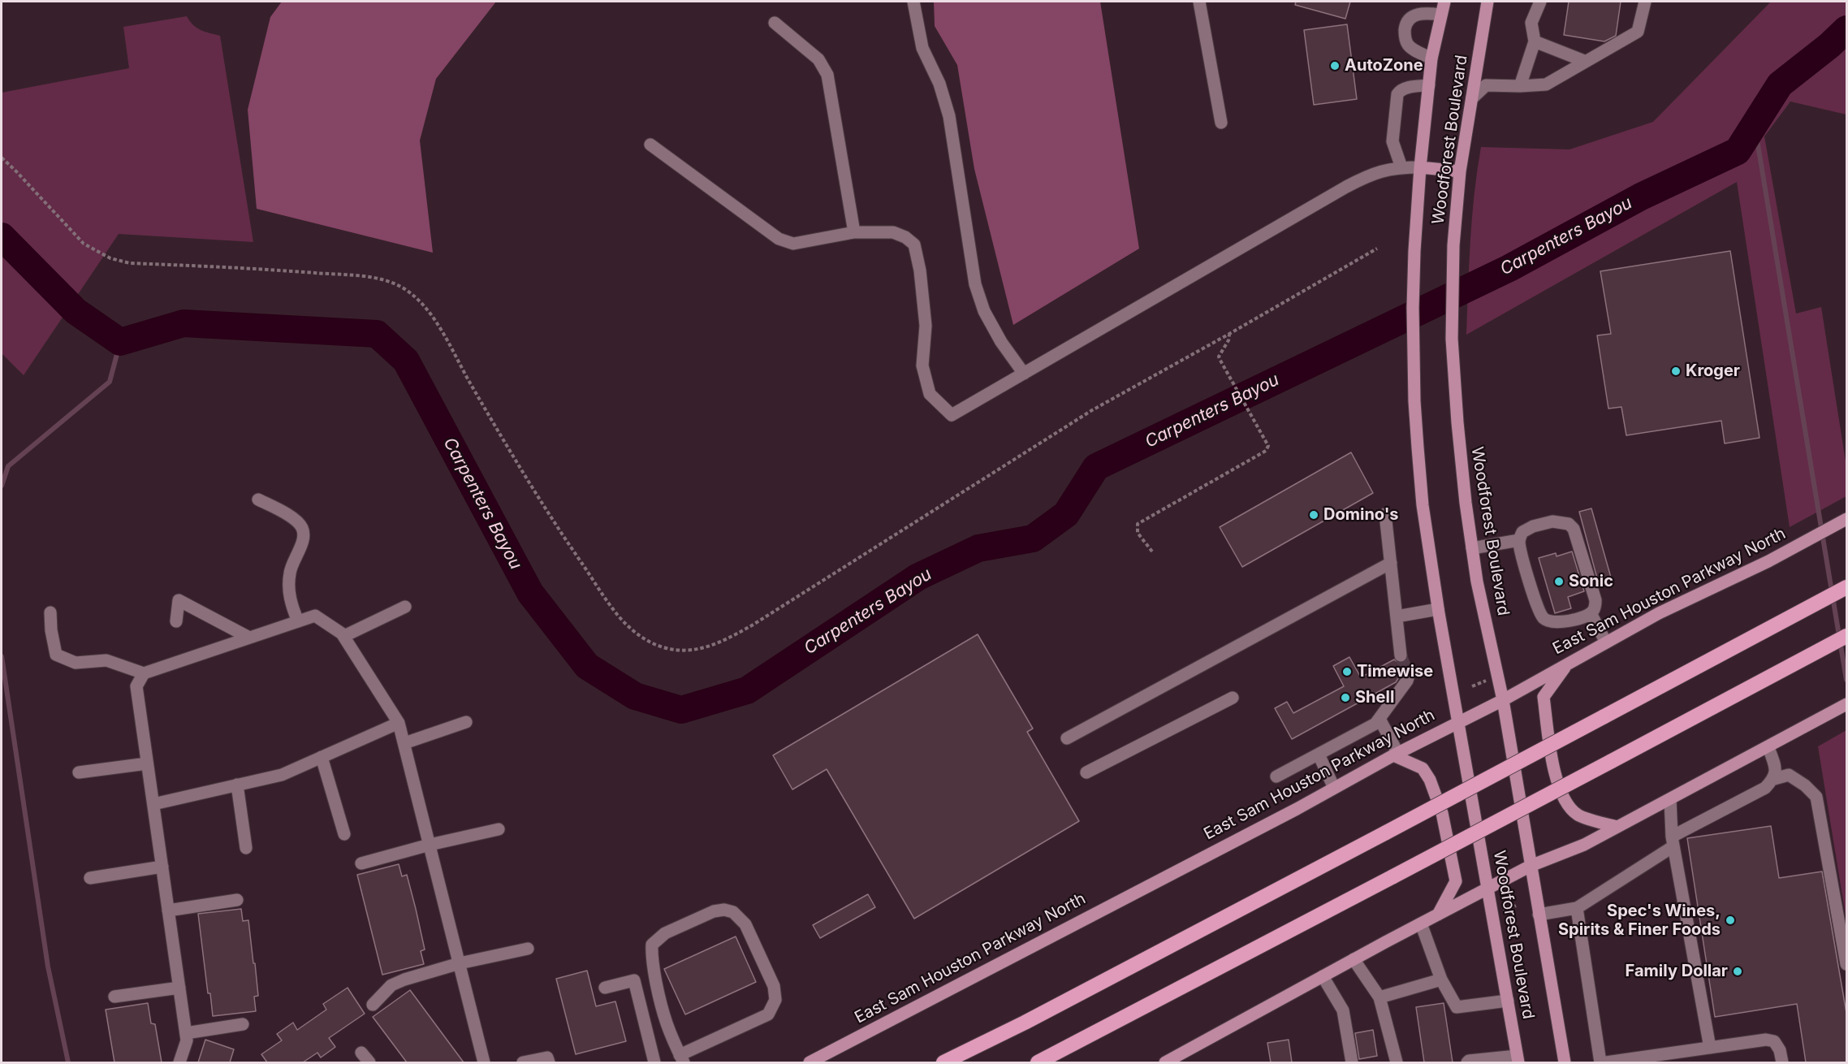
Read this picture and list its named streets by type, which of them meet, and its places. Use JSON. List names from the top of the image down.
{
  "streets": {
    "main road": ["Woodforest Boulevard", "East Sam Houston Parkway North"]
  },
  "crossings": [
    ["Woodforest Boulevard", "East Sam Houston Parkway North"]
  ],
  "water": ["Carpenters Bayou"],
  "places": [
    "AutoZone",
    "Kroger",
    "Domino's",
    "Sonic",
    "Timewise",
    "Shell",
    "Spec's Wines, Spirits & Finer Foods",
    "Family Dollar"
  ]
}
